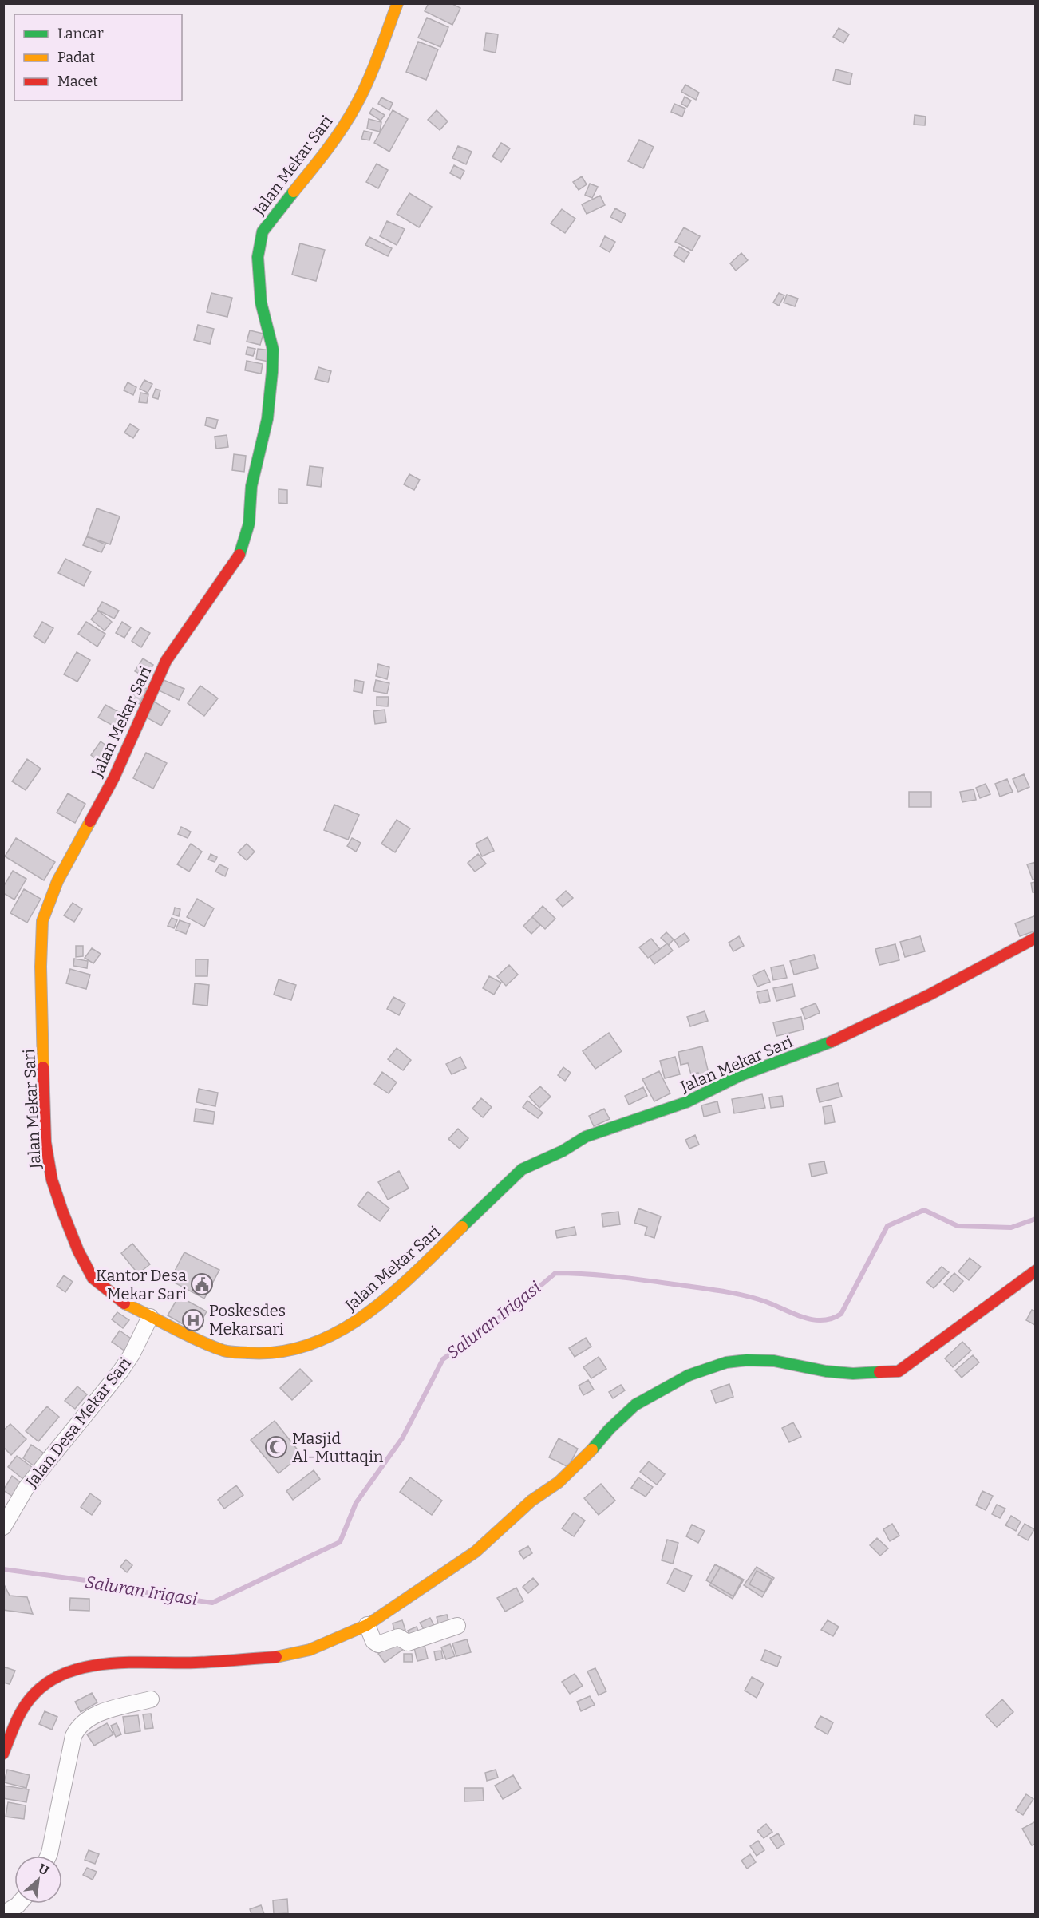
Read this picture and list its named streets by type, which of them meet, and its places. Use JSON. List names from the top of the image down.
{
  "streets": {
    "street": ["Jalan Mekar Sari", "Jalan Desa Mekar Sari"]
  },
  "crossings": [
    ["Jalan Mekar Sari", "Jalan Desa Mekar Sari"]
  ],
  "water": ["Saluran Irigasi"],
  "places": {
    "public building": ["Kantor Desa Mekar Sari"],
    "hospital": ["Poskesdes Mekarsari"],
    "mosque": ["Masjid Al-Muttaqin"]
  },
  "legend": ["Lancar", "Padat", "Macet"],
  "north": "top right"
}
